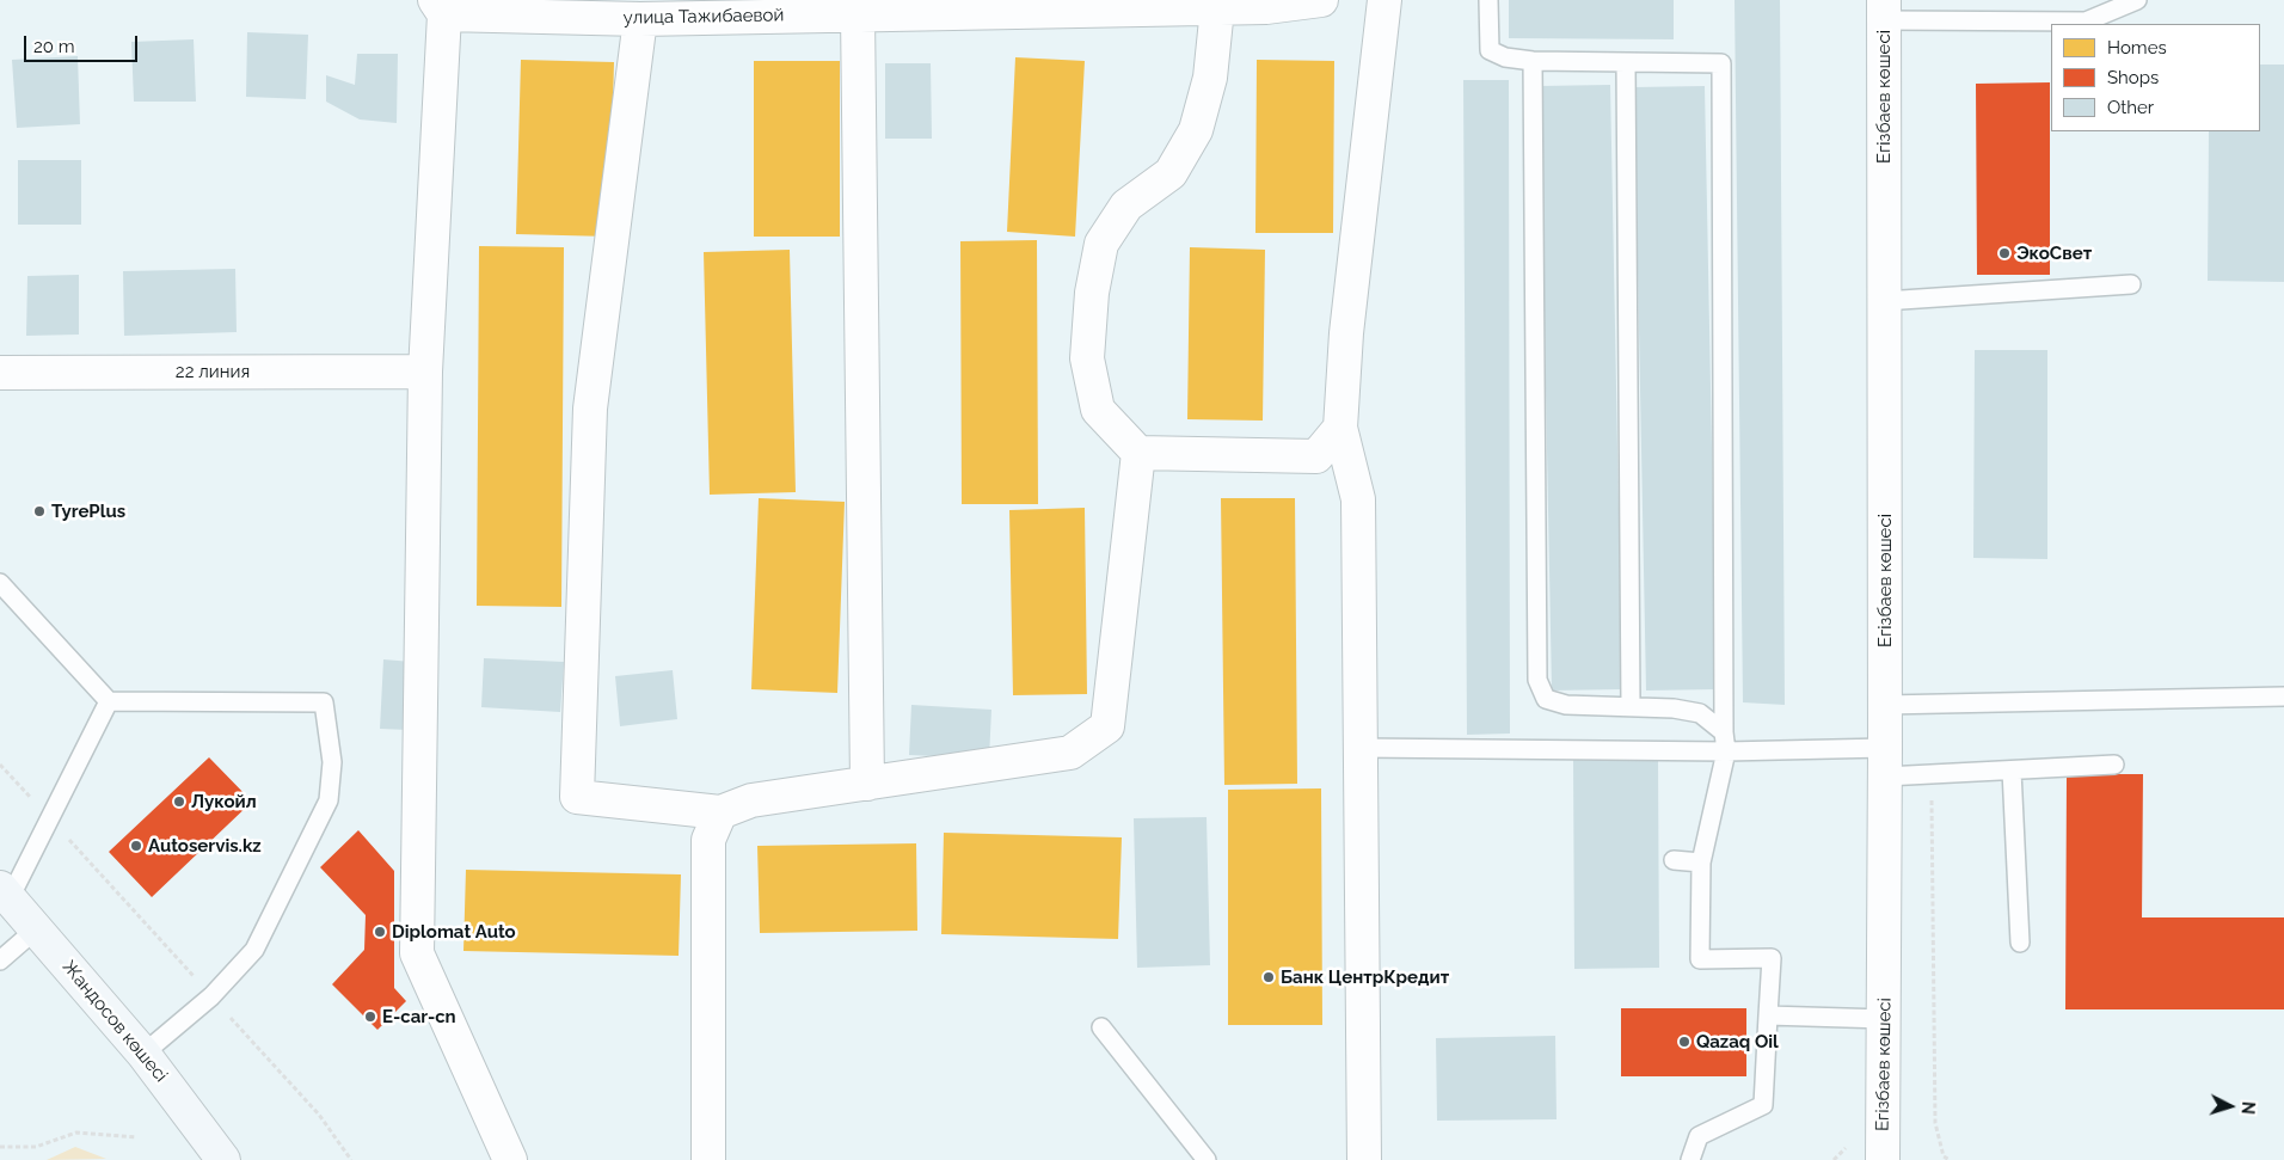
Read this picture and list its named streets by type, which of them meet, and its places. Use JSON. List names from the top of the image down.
{
  "streets": {
    "main road": ["Жандосов көшесі"],
    "street": ["улица Тажибаевой", "Егізбаев көшесі", "22 линия"]
  },
  "places": [
    "ЭкоСвет",
    "TyrePlus",
    "Лукойл",
    "Autoservis.kz",
    "Diplomat Auto",
    "Банк ЦентрКредит",
    "E-car-cn",
    "Qazaq Oil"
  ],
  "legend": ["Homes", "Shops", "Other"],
  "scale_bar": "20 m",
  "north": "right"
}
